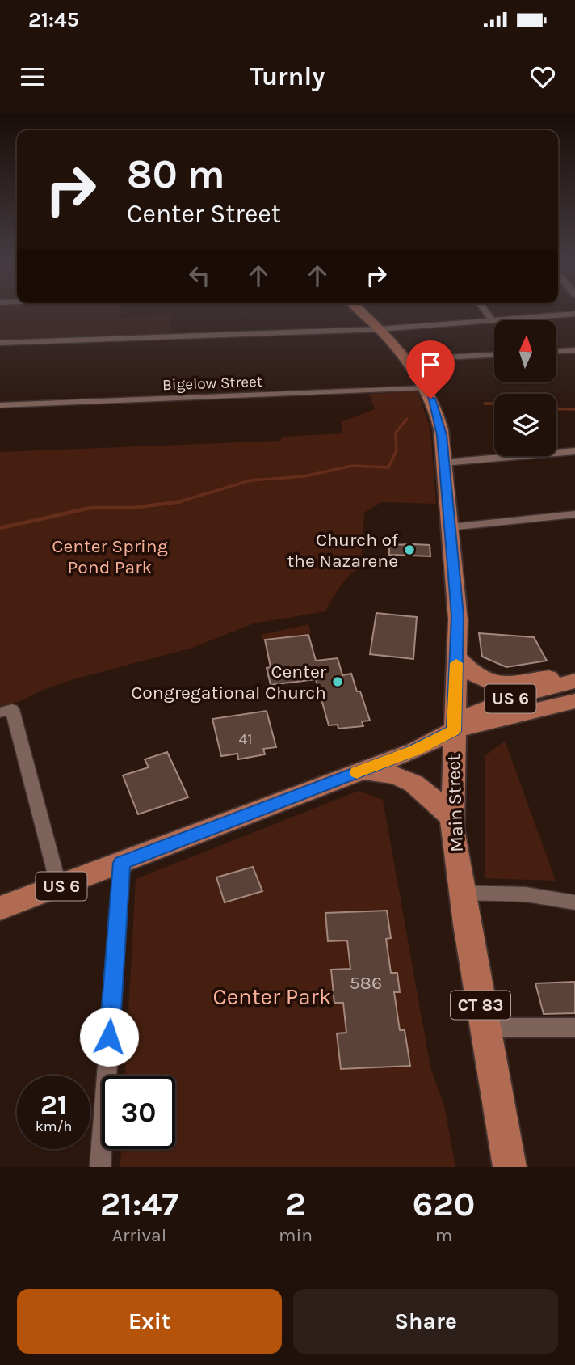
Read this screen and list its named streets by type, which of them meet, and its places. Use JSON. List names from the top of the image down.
{
  "streets": {
    "main road": ["US 6", "Main Street", "CT 83"],
    "street": ["Bigelow Street"]
  },
  "crossings": [
    ["Bigelow Street", "Main Street"],
    ["US 6", "Main Street"]
  ],
  "parks": ["Center Spring Pond Park", "Center Park"],
  "places": ["Church of the Nazarene", "Center Congregational Church"],
  "house_numbers": ["41", "586"],
  "north": "top",
  "page": {
    "status": "21:45",
    "header": "Turnly",
    "turn": ["80 m", "Center Street"],
    "speed": "21 km/h",
    "limit": "30",
    "eta": [
      "21:47",
      "Arrival",
      "2",
      "min",
      "620",
      "m"
    ],
    "buttons": ["Exit", "Share"]
  }
}
